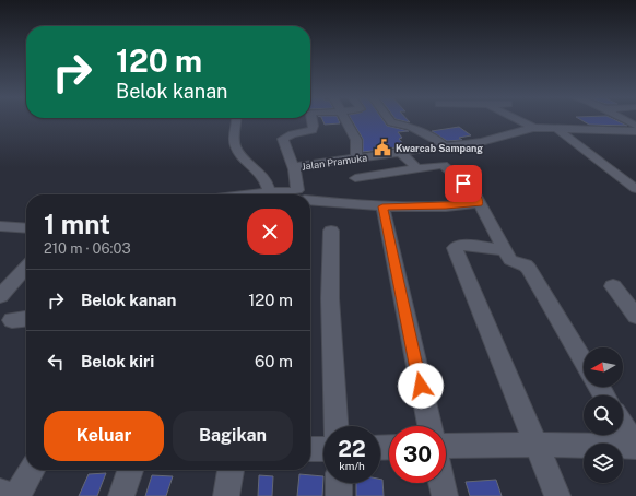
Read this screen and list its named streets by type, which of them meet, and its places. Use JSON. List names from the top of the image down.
{
  "streets": {
    "street": ["Jalan Pramuka"]
  },
  "places": {
    "public building": ["Kwarcab Sampang"]
  },
  "north": "left",
  "page": {
    "turn": ["120 m", "Belok kanan"],
    "heading": ["1 mnt", "210 m · 06:03"],
    "list": [
      {
        "name": "Belok kanan",
        "value": "120 m"
      },
      {
        "name": "Belok kiri",
        "value": "60 m"
      }
    ],
    "buttons": ["Keluar", "Bagikan"],
    "speed": "22 km/h",
    "limit": "30"
  }
}
